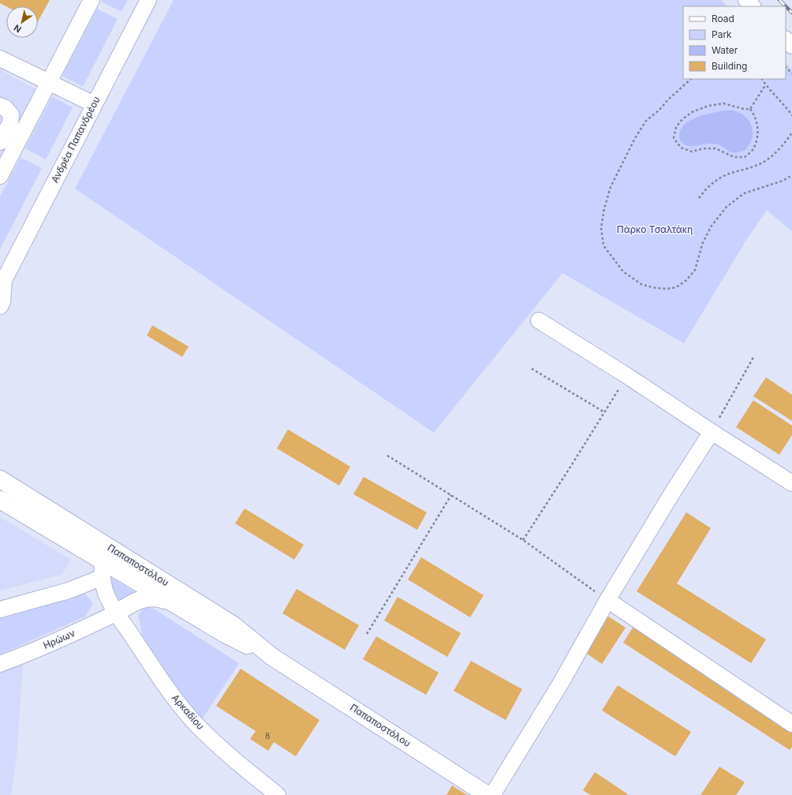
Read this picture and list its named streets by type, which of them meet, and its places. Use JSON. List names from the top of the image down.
{
  "streets": {
    "main road": ["Παπαποστόλου"],
    "street": ["Ανδρέα Παπανδρέου", "Ηρώων", "Αρκαδίου"]
  },
  "crossings": [
    ["Παπαποστόλου", "Αρκαδίου"],
    ["Ηρώων", "Αρκαδίου"]
  ],
  "parks": ["Πάρκο Τσαλτάκη"],
  "house_numbers": ["8"],
  "legend": [
    "Road",
    "Park",
    "Water",
    "Building"
  ],
  "north": "bottom left"
}
